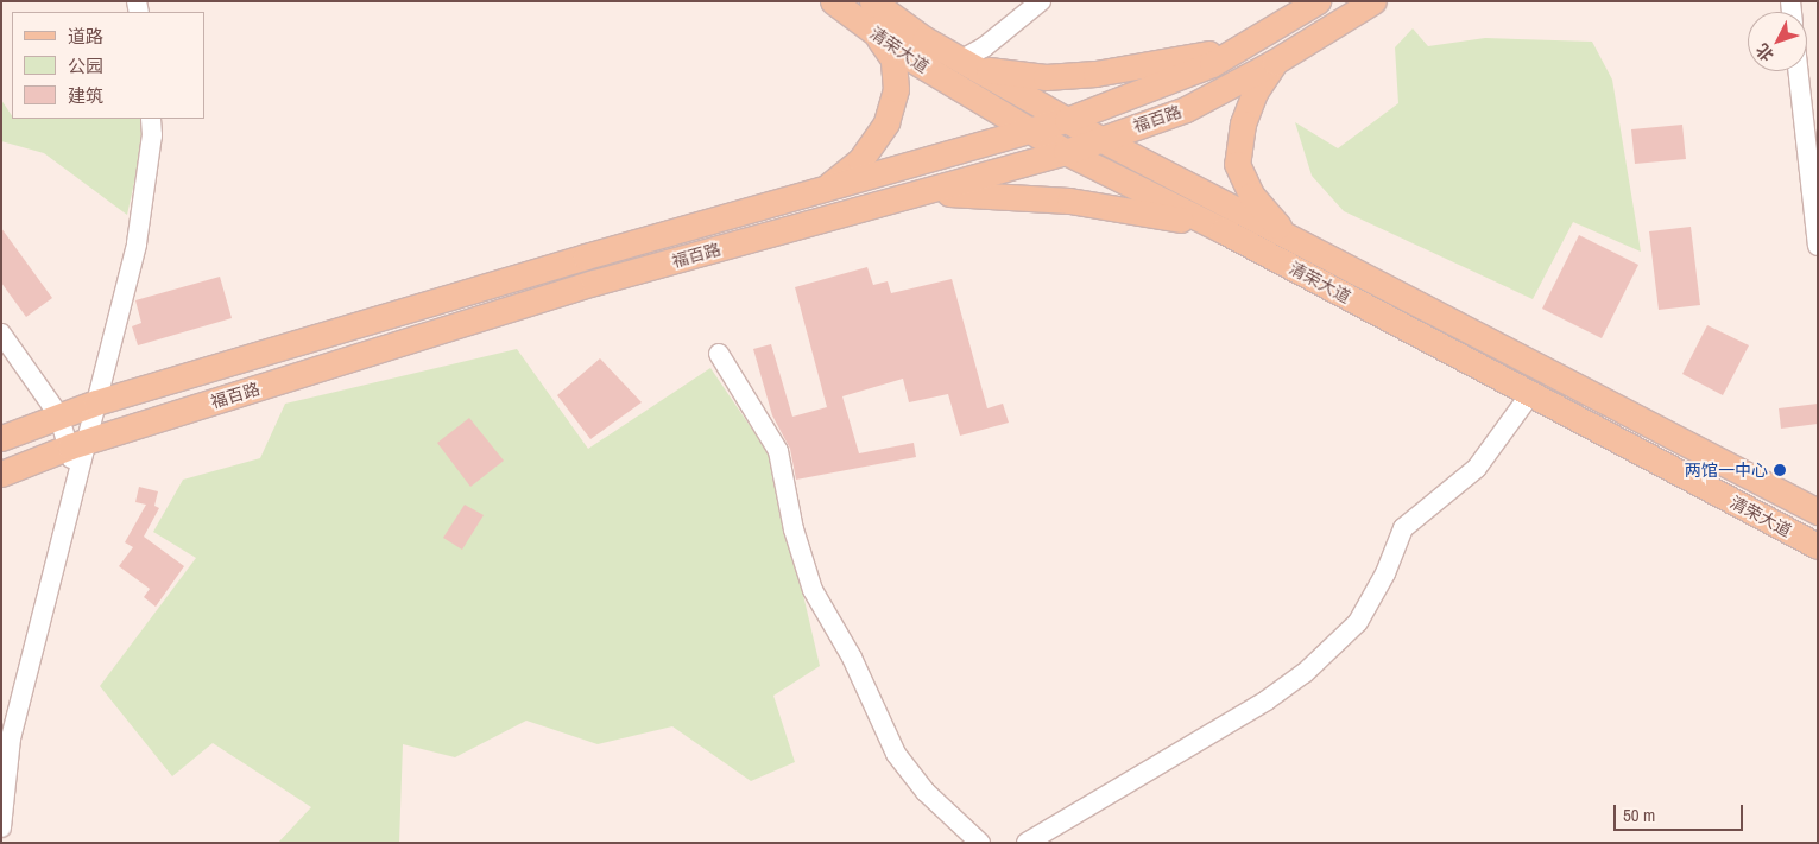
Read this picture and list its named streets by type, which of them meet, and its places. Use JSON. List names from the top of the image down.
{
  "streets": {
    "main road": ["清荣大道", "福百路"]
  },
  "crossings": [
    ["清荣大道", "福百路"]
  ],
  "places": ["两馆一中心"],
  "legend": ["道路", "公园", "建筑"],
  "scale_bar": "50 m",
  "north": "bottom left"
}
